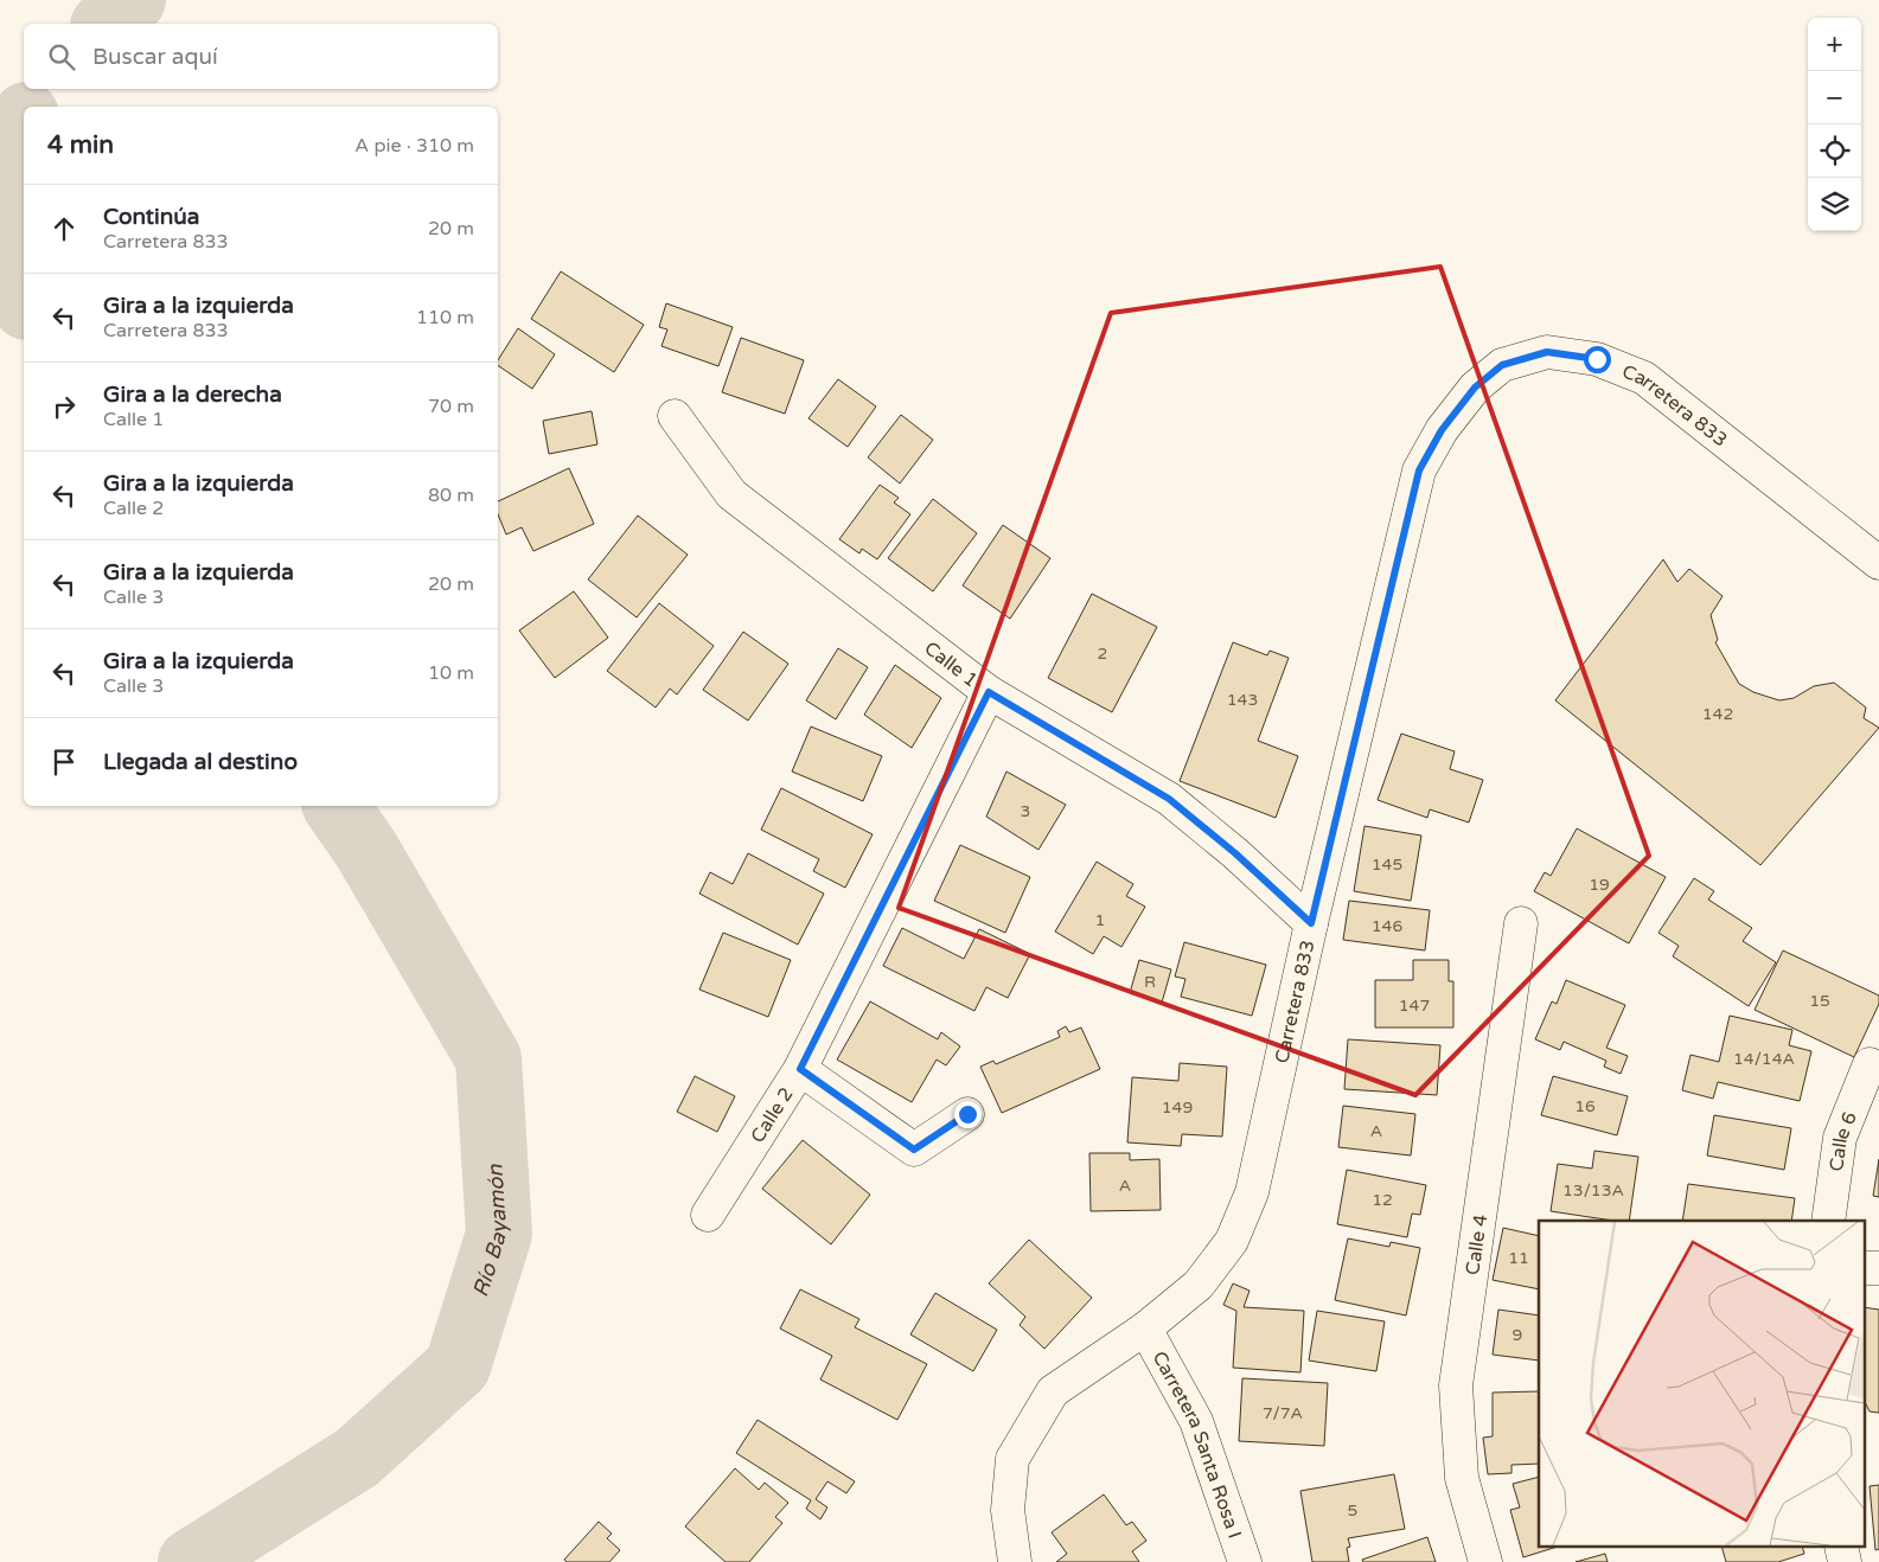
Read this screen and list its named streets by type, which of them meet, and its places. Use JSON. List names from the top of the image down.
{
  "streets": {
    "street": [
      "Carretera 833",
      "Calle 1",
      "Calle 2",
      "Calle 6",
      "Calle 4",
      "Carretera Santa Rosa I"
    ]
  },
  "crossings": [
    ["Carretera 833", "Calle 1"],
    ["Carretera 833", "Carretera Santa Rosa I"],
    ["Calle 1", "Calle 2"]
  ],
  "water": ["Río Bayamón"],
  "house_numbers": [
    "2",
    "143",
    "142",
    "3",
    "145",
    "19",
    "1",
    "146",
    "R",
    "15",
    "147",
    "14/14A",
    "16",
    "149",
    "A",
    "A",
    "13/13A",
    "12",
    "11",
    "9",
    "7/7A",
    "5"
  ],
  "page": {
    "map_buttons": ["+", "−"],
    "search": "Buscar aquí",
    "heading": ["4 min", "A pie · 310 m"],
    "list": [
      ["Continúa", "Carretera 833", "20 m"],
      ["Gira a la izquierda", "Carretera 833", "110 m"],
      ["Gira a la derecha", "Calle 1", "70 m"],
      ["Gira a la izquierda", "Calle 2", "80 m"],
      ["Gira a la izquierda", "Calle 3", "20 m"],
      ["Gira a la izquierda", "Calle 3", "10 m"],
      "Llegada al destino"
    ]
  }
}
